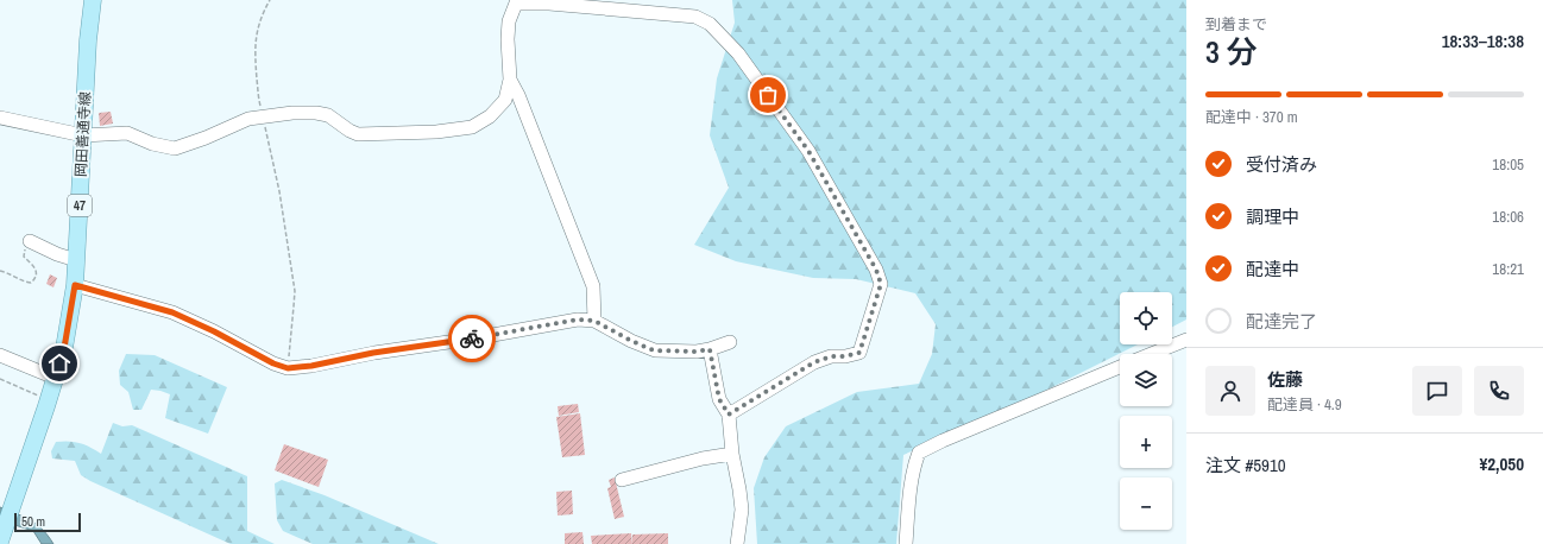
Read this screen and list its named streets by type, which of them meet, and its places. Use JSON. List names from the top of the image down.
{
  "streets": {
    "main road": ["岡田善通寺線", "47"]
  },
  "scale_bar": "50 m",
  "page": {
    "heading": ["3 分", "到着まで", "18:33–18:38"],
    "panel": [
      "佐藤",
      "配達員 · 4.9",
      "注文 #5910",
      "¥2,050"
    ],
    "bar": "配達中 · 370 m",
    "list": [
      ["受付済み", "18:05"],
      ["調理中", "18:06"],
      ["配達中", "18:21"],
      "配達完了"
    ],
    "map_buttons": ["+", "−"],
    "scale": "50 m"
  }
}
